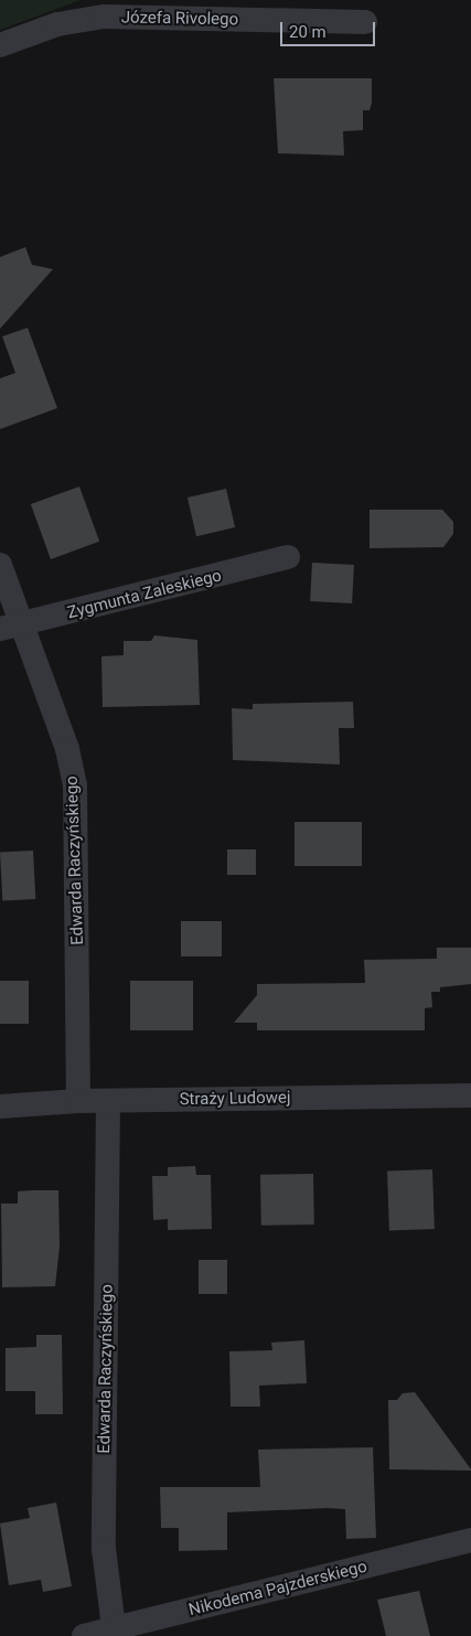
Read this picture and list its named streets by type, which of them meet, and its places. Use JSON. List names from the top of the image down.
{
  "streets": {
    "street": [
      "Józefa Rivolego",
      "Zygmunta Zaleskiego",
      "Edwarda Raczyńskiego",
      "Straży Ludowej",
      "Nikodema Pajzderskiego"
    ]
  },
  "crossings": [
    ["Zygmunta Zaleskiego", "Edwarda Raczyńskiego"],
    ["Edwarda Raczyńskiego", "Straży Ludowej"],
    ["Edwarda Raczyńskiego", "Nikodema Pajzderskiego"]
  ],
  "scale_bar": "20 m"
}
